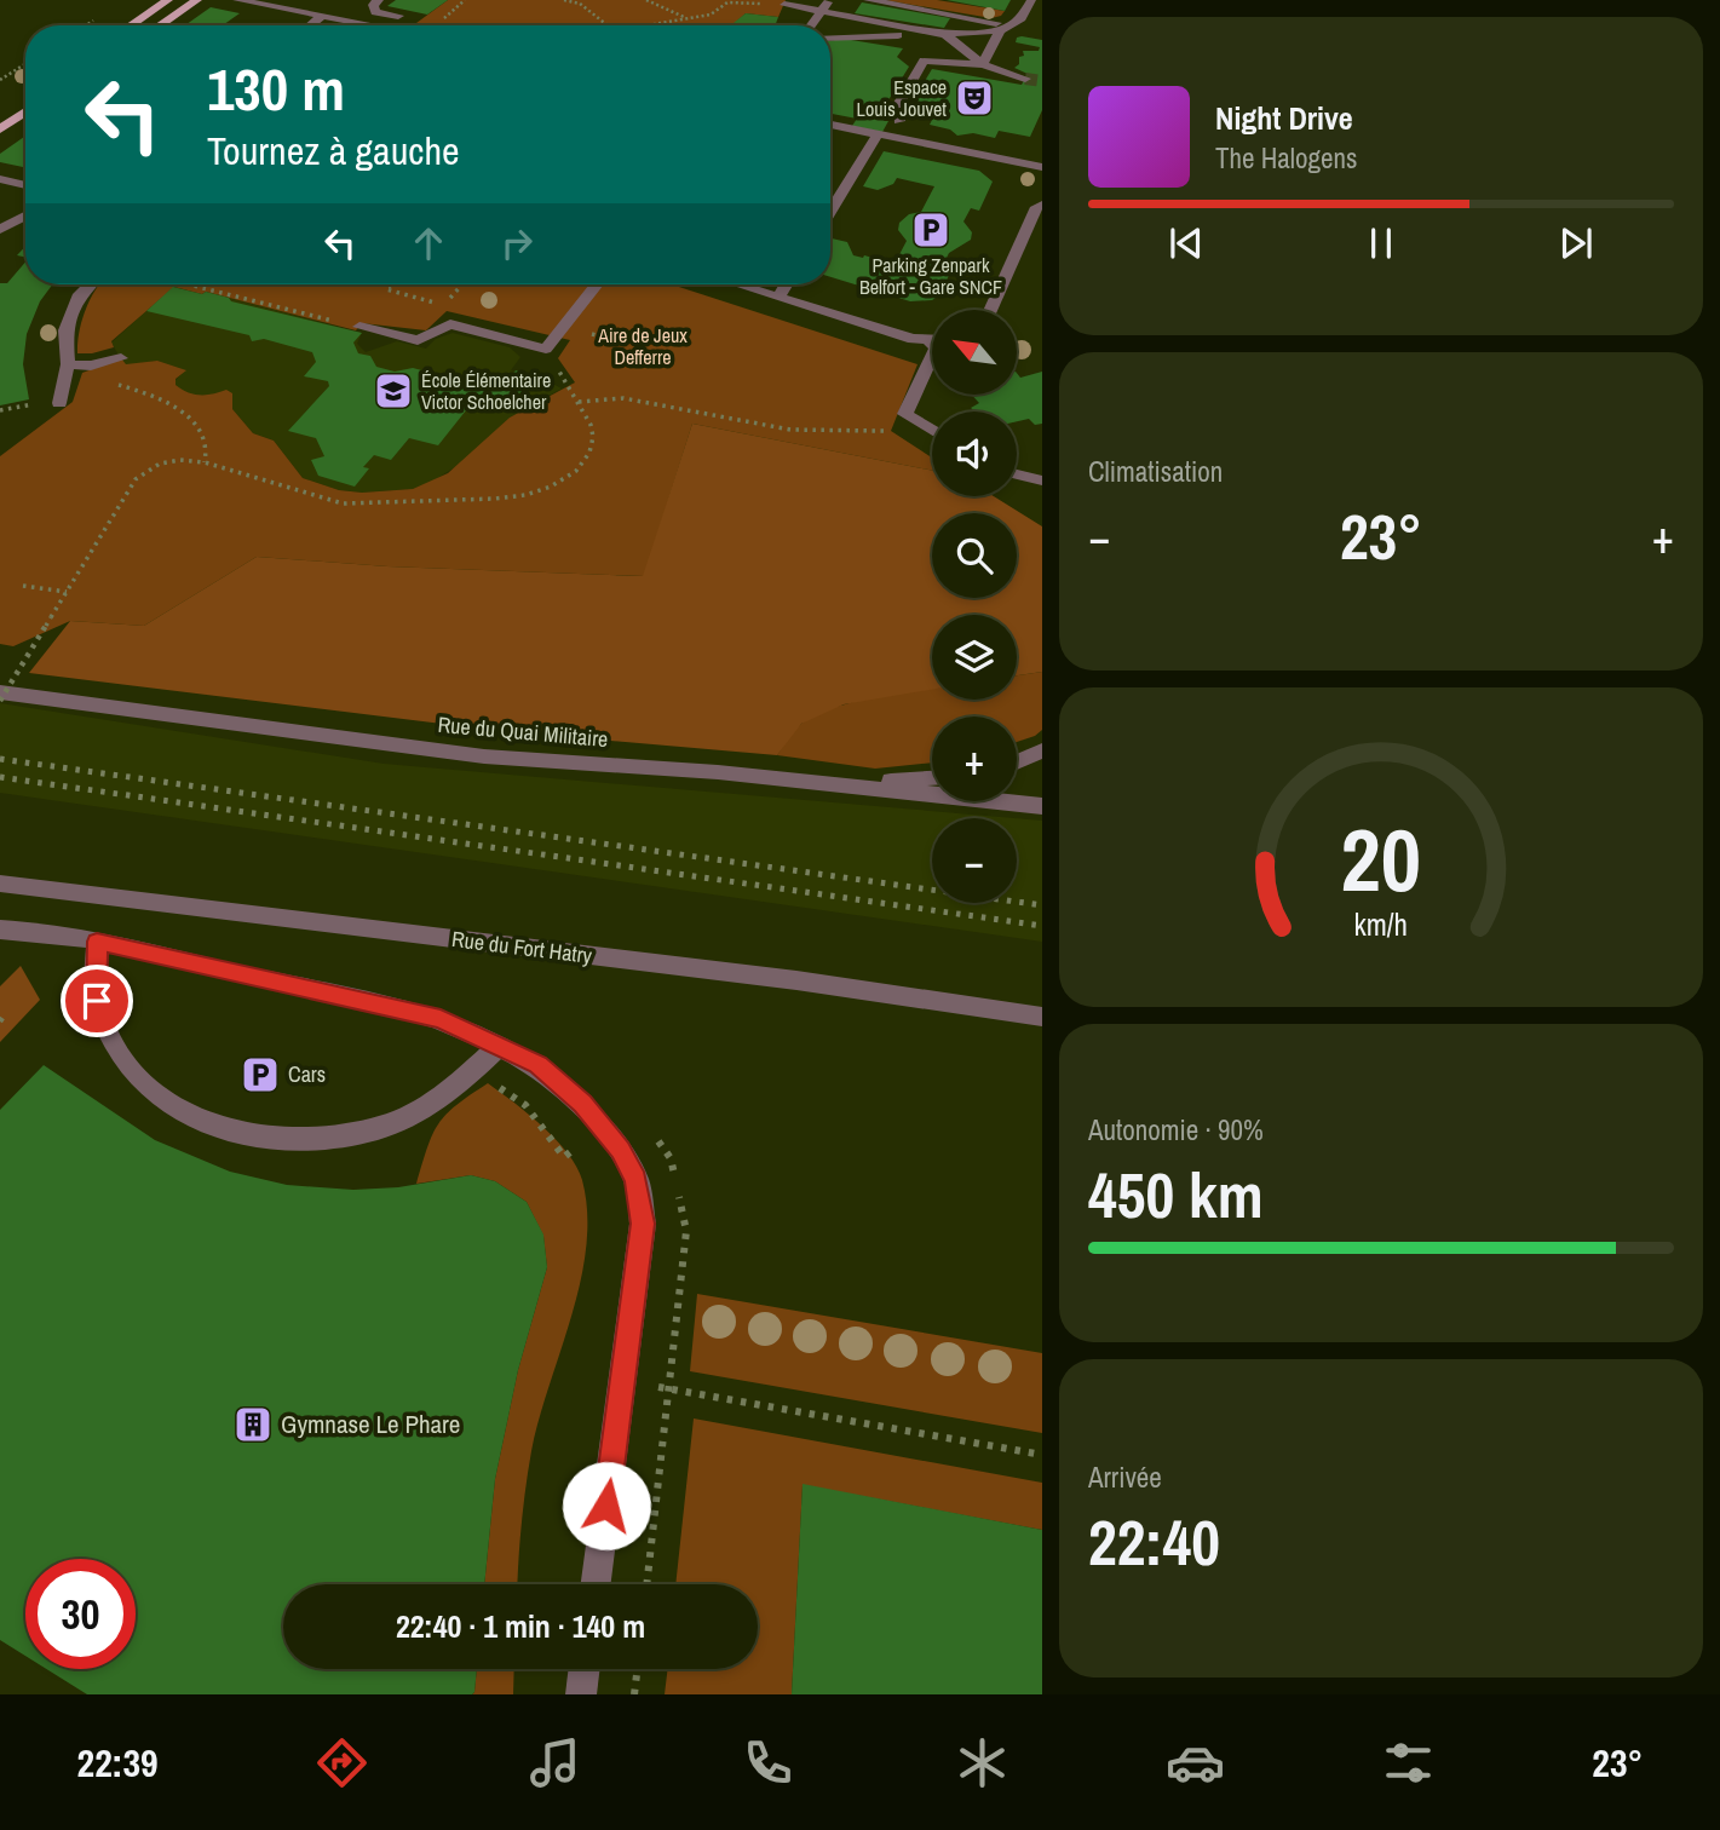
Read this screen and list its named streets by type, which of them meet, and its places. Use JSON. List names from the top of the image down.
{
  "streets": {
    "street": ["Rue du Quai Militaire", "Rue du Fort Hatry"]
  },
  "parks": ["Aire de Jeux Defferre"],
  "places": {
    "theatre": ["Espace Louis Jouvet"],
    "parking": ["Parking Zenpark Belfort - Gare SNCF", "Cars"],
    "school or university": ["École Élémentaire Victor Schoelcher"],
    "building": ["Gymnase Le Phare"]
  },
  "north": "top left",
  "page": {
    "turn": ["130 m", "Tournez à gauche"],
    "song": ["Night Drive", "The Halogens"],
    "map_buttons": ["+", "−"],
    "tile": [
      "Climatisation",
      ["Autonomie · 90%", "450 km"],
      ["Arrivée", "22:40"]
    ],
    "heat": ["−", "23°", "+"],
    "limit": "30",
    "trip": "22:40 · 1 min · 140 m",
    "tabs": ["22:39", "23°"],
    "gauge": ["20", "km/h"]
  }
}
